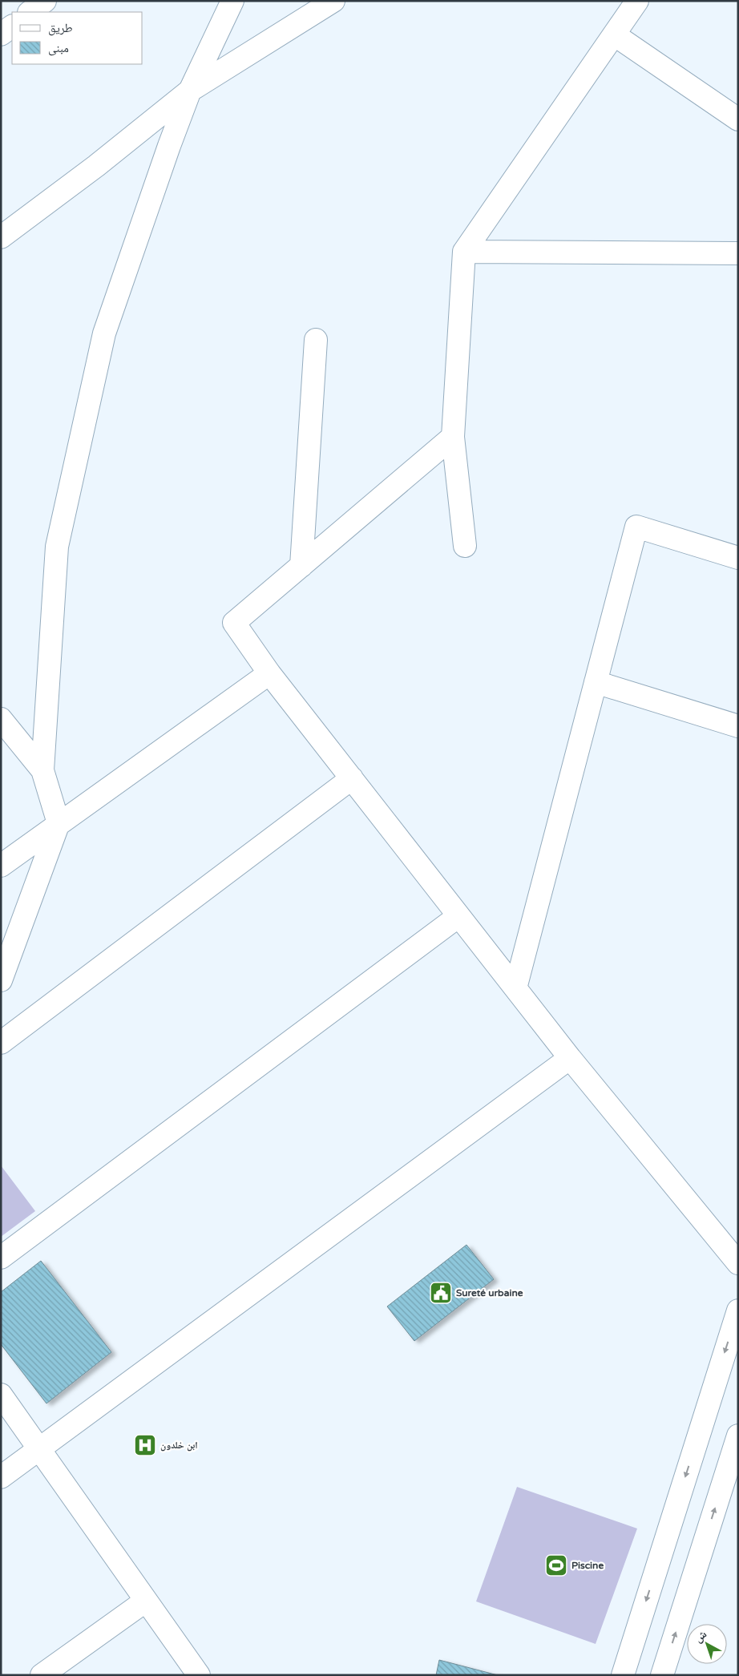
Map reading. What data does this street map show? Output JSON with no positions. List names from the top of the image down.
{
  "places": {
    "public building": ["Sureté urbaine"],
    "hospital": ["ابن خلدون"],
    "sports": ["Piscine"]
  },
  "legend": ["طريق", "مبنى"],
  "north": "top left"
}
